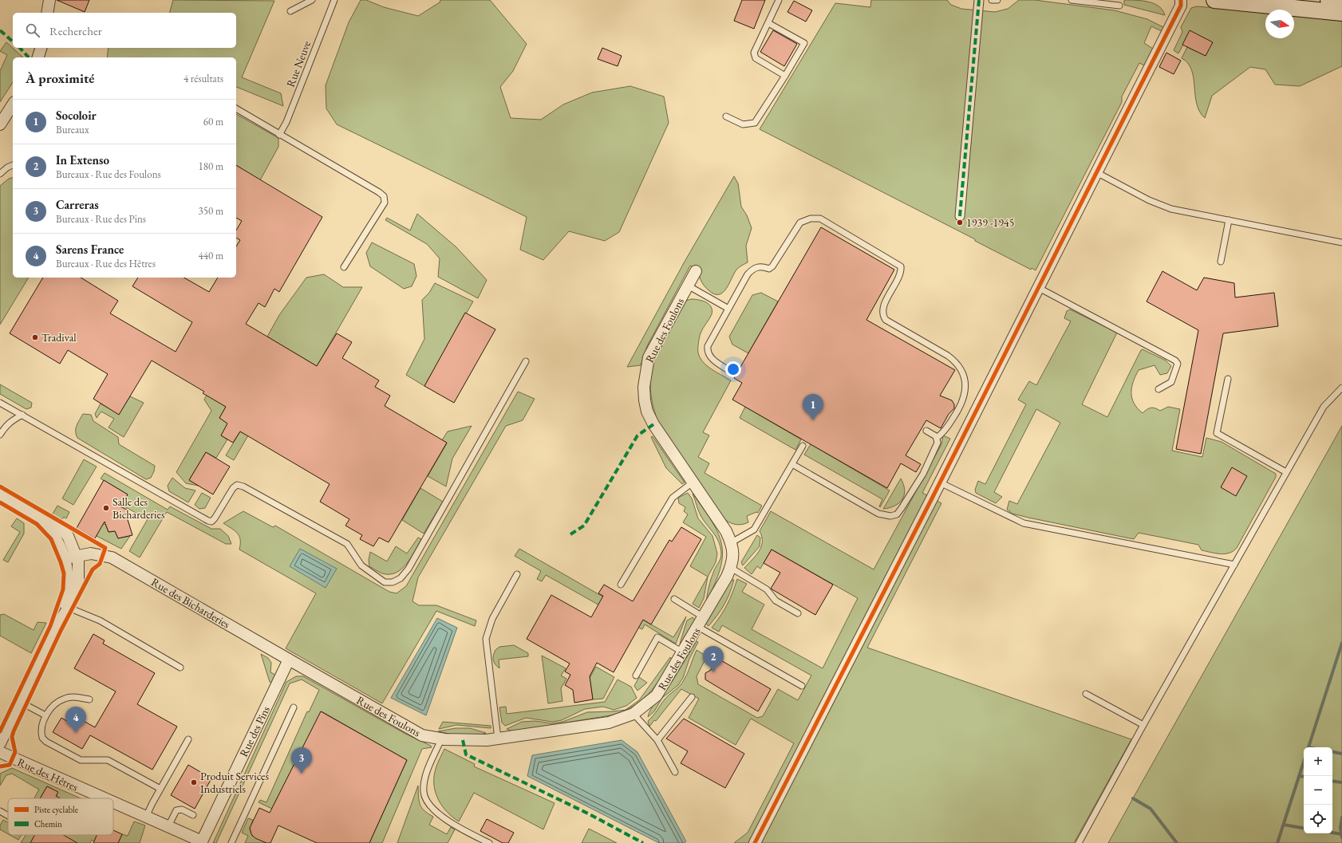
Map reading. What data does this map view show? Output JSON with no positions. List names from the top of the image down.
{
  "streets": {
    "street": [
      "Rue des Foulons",
      "Rue des Bicharderies",
      "Rue des Pins",
      "Rue des Hêtres"
    ],
    "lane": ["Rue Neuve"]
  },
  "crossings": [
    ["Rue des Foulons", "Rue des Bicharderies"],
    ["Rue des Foulons", "Rue des Pins"],
    ["Rue des Bicharderies", "Rue des Pins"],
    ["Rue des Pins", "Rue des Hêtres"]
  ],
  "places": [
    "1939 -1945",
    "Tradival",
    "Salle des Bicharderies",
    "Produit Services Industriels"
  ],
  "legend": ["Piste cyclable", "Chemin"],
  "north": "right",
  "page": {
    "search": "Rechercher",
    "heading": ["À proximité", "4 résultats"],
    "list": [
      {
        "mark": "1",
        "name": "Socoloir",
        "note": "Bureaux",
        "value": "60 m"
      },
      {
        "mark": "2",
        "name": "In Extenso",
        "note": "Bureaux · Rue des Foulons",
        "value": "180 m"
      },
      {
        "mark": "3",
        "name": "Carreras",
        "note": "Bureaux · Rue des Pins",
        "value": "350 m"
      },
      {
        "mark": "4",
        "name": "Sarens France",
        "note": "Bureaux · Rue des Hêtres",
        "value": "440 m"
      }
    ],
    "pins": [
      "1",
      "2",
      "4",
      "3"
    ],
    "map_buttons": ["+", "−"]
  }
}
